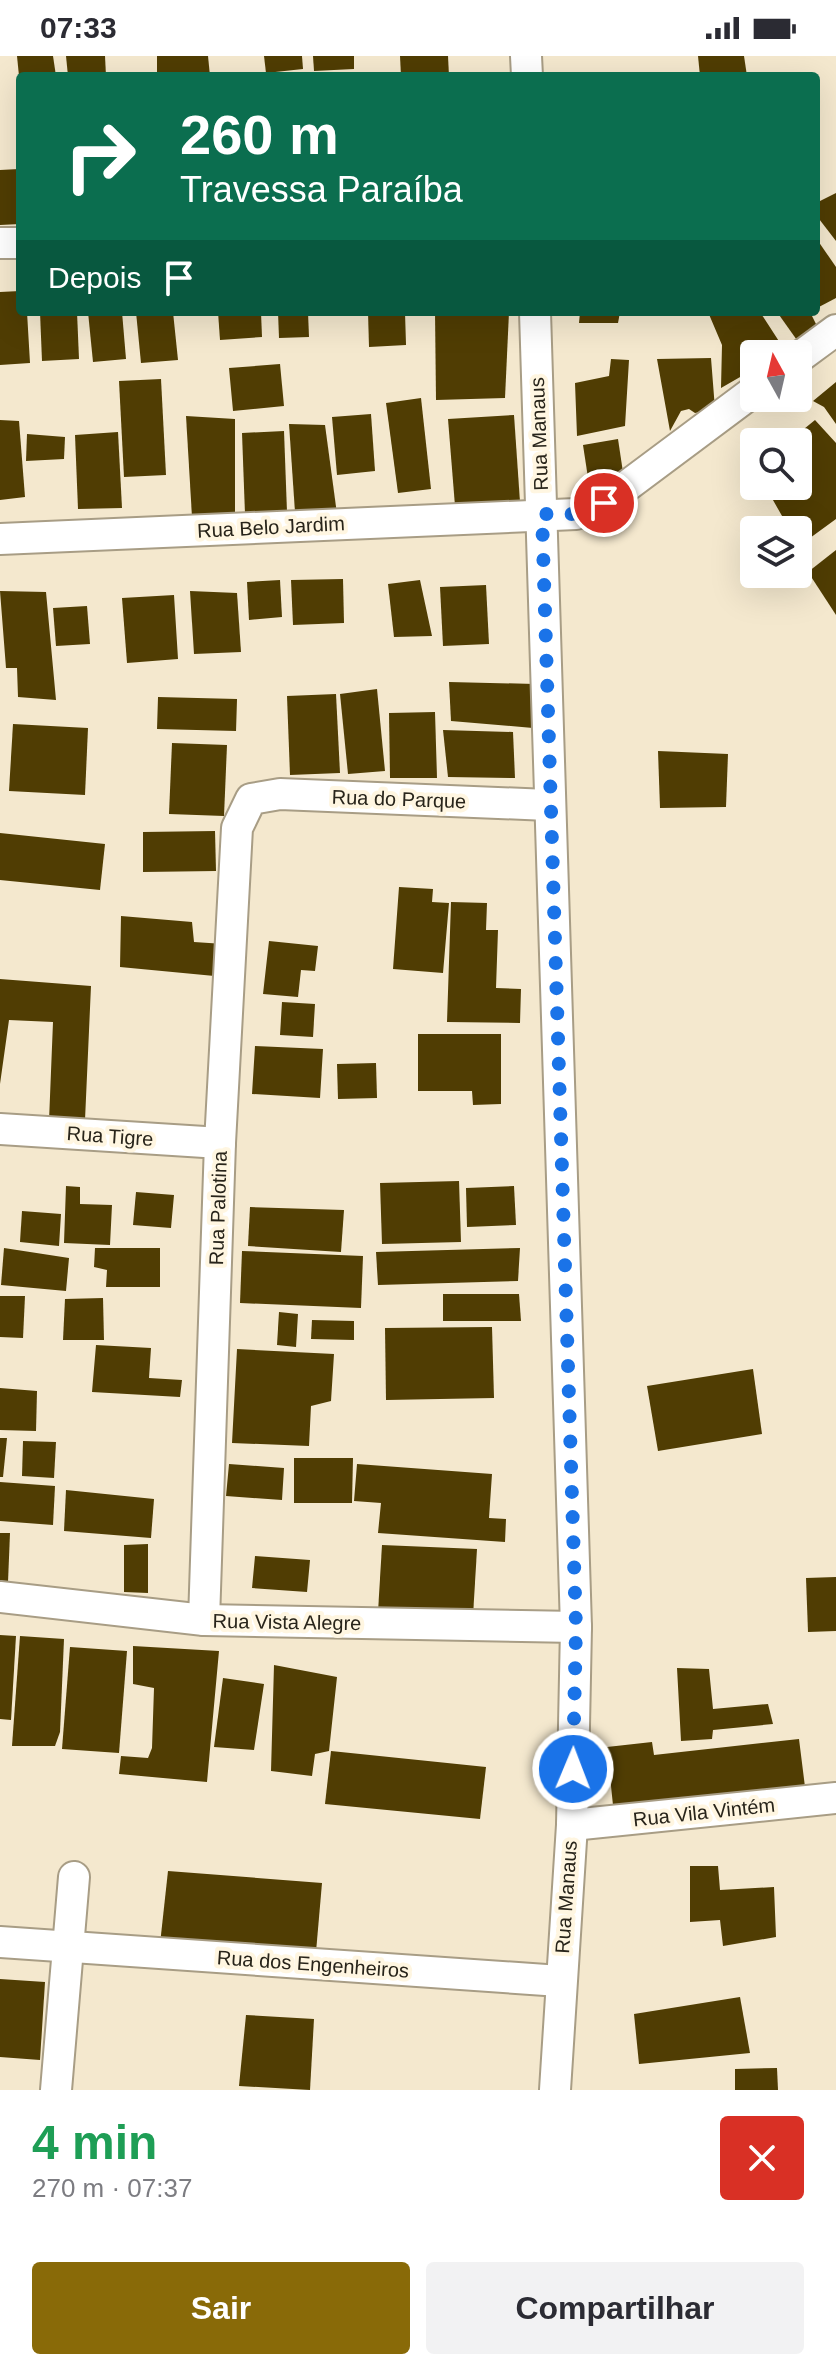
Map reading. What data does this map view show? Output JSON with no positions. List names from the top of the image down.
{
  "streets": {
    "street": [
      "Rua Manaus",
      "Rua Belo Jardim",
      "Rua do Parque",
      "Rua Tigre",
      "Rua Palotina",
      "Rua Vista Alegre",
      "Rua Vila Vintém",
      "Rua dos Engenheiros"
    ]
  },
  "crossings": [
    ["Rua Manaus", "Rua Belo Jardim"],
    ["Rua Manaus", "Rua do Parque"],
    ["Rua Manaus", "Rua Vista Alegre"],
    ["Rua Manaus", "Rua Vila Vintém"],
    ["Rua Manaus", "Rua dos Engenheiros"],
    ["Rua do Parque", "Rua Palotina"],
    ["Rua Tigre", "Rua Palotina"],
    ["Rua Palotina", "Rua Vista Alegre"]
  ],
  "north": "top",
  "page": {
    "status": "07:33",
    "turn": ["260 m", "Travessa Paraíba"],
    "then": "Depois",
    "heading": ["4 min", "270 m · 07:37"],
    "buttons": ["Sair", "Compartilhar"]
  }
}
